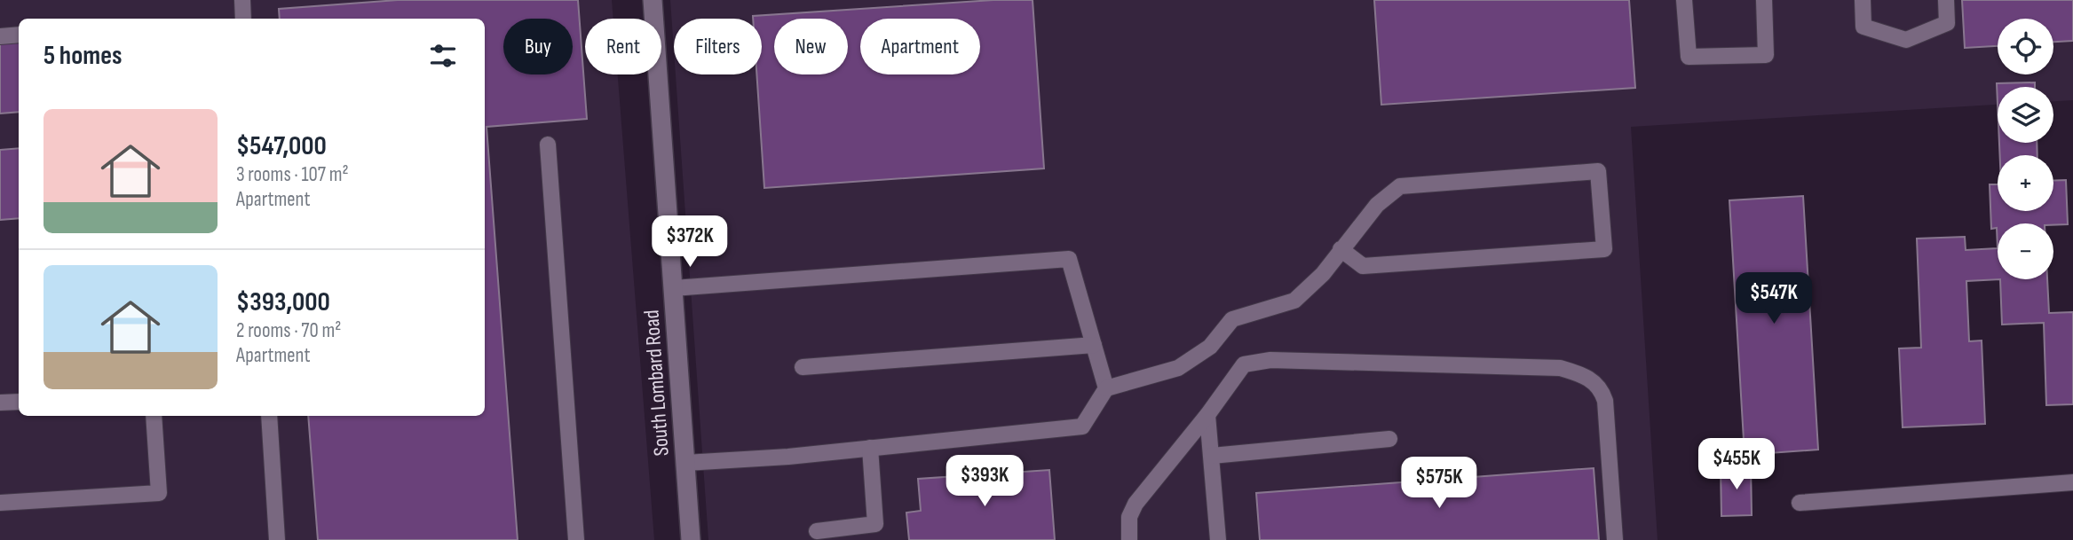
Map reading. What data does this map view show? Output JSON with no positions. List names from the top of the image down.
{
  "streets": {
    "street": ["South Lombard Road"]
  },
  "page": {
    "map_buttons": ["+", "−"],
    "chip": [
      "Buy",
      "Rent",
      "Filters",
      "New",
      "Apartment"
    ],
    "heading": "5 homes",
    "list": [
      {
        "name": "$547,000",
        "note": "3 rooms · 107 m² · Apartment"
      },
      {
        "name": "$393,000",
        "note": "2 rooms · 70 m² · Apartment"
      }
    ],
    "price": [
      "$372K",
      "$547K",
      "$455K",
      "$393K",
      "$575K"
    ]
  }
}
